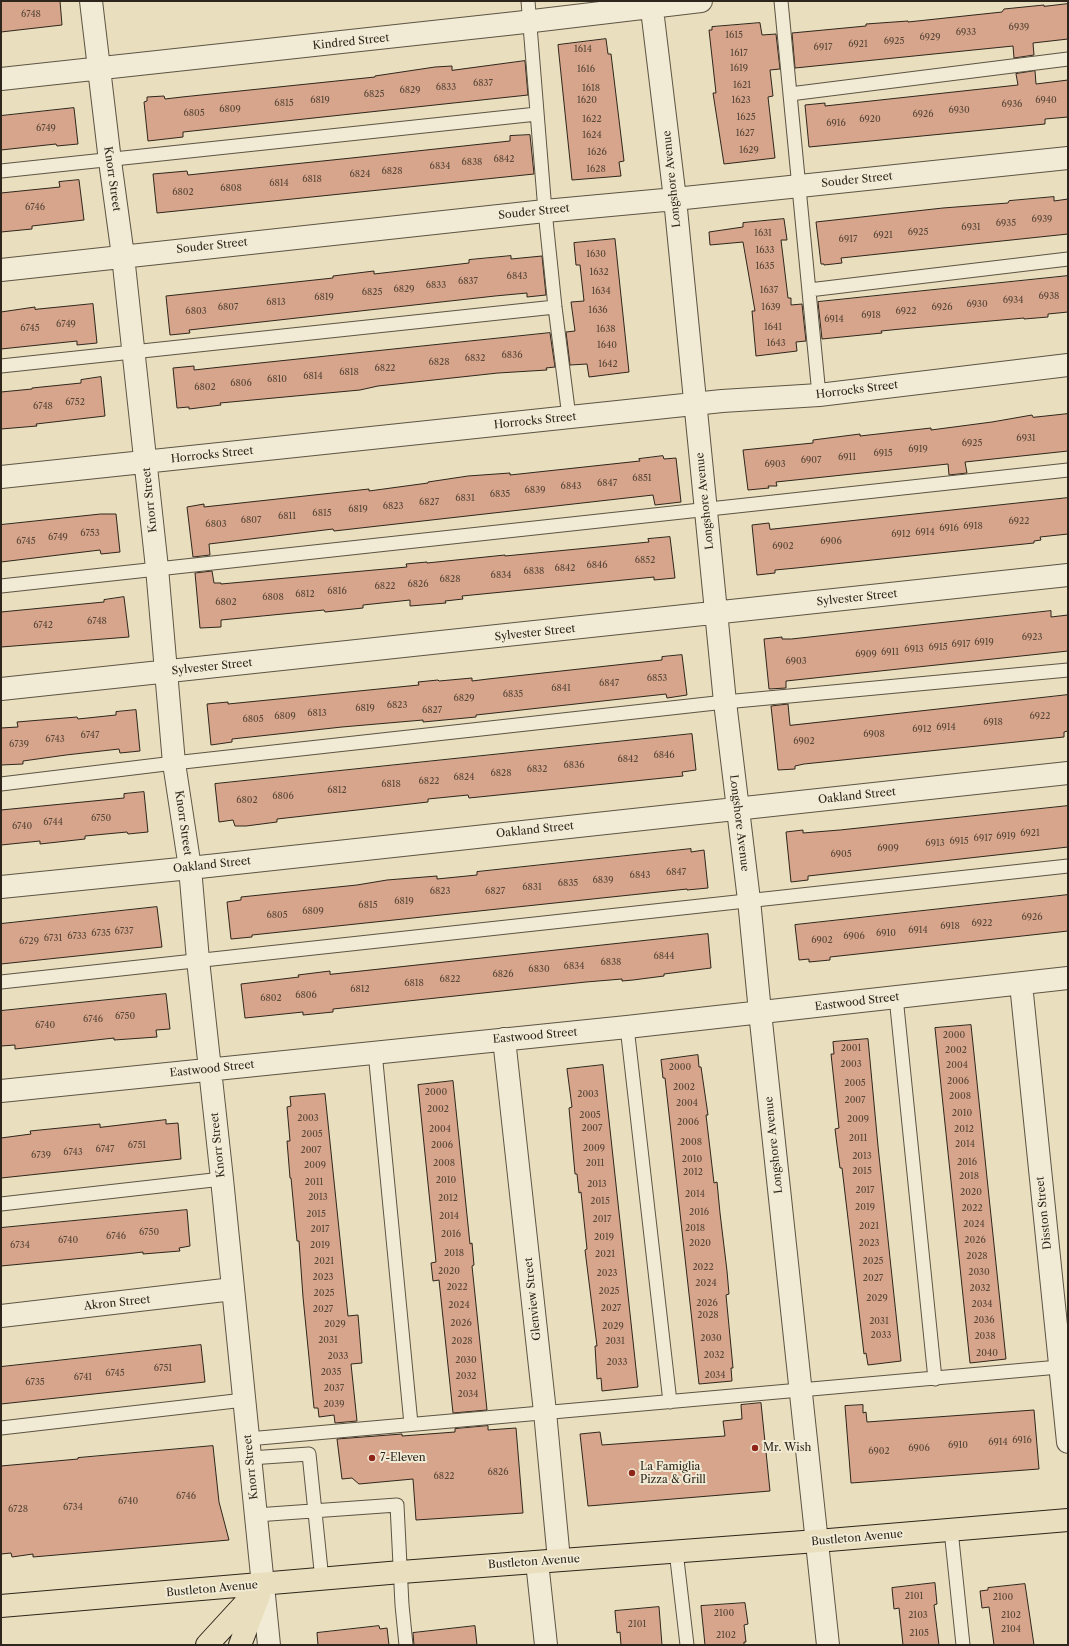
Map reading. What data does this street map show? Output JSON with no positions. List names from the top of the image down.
{
  "streets": {
    "main road": ["Bustleton Avenue"],
    "street": [
      "Kindred Street",
      "Knorr Street",
      "Longshore Avenue",
      "Souder Street",
      "Horrocks Street",
      "Sylvester Street",
      "Oakland Street",
      "Eastwood Street",
      "Disston Street",
      "Glenview Street",
      "Akron Street"
    ]
  },
  "crossings": [
    ["Kindred Street", "Knorr Street"],
    ["Kindred Street", "Longshore Avenue"],
    ["Knorr Street", "Souder Street"],
    ["Knorr Street", "Horrocks Street"],
    ["Knorr Street", "Sylvester Street"],
    ["Knorr Street", "Oakland Street"],
    ["Knorr Street", "Eastwood Street"],
    ["Knorr Street", "Akron Street"],
    ["Knorr Street", "Bustleton Avenue"],
    ["Longshore Avenue", "Souder Street"],
    ["Longshore Avenue", "Horrocks Street"],
    ["Longshore Avenue", "Sylvester Street"],
    ["Longshore Avenue", "Oakland Street"],
    ["Longshore Avenue", "Eastwood Street"],
    ["Longshore Avenue", "Bustleton Avenue"],
    ["Eastwood Street", "Disston Street"],
    ["Eastwood Street", "Glenview Street"],
    ["Glenview Street", "Bustleton Avenue"]
  ],
  "places": ["Mr. Wish", "7-Eleven", "La Famiglia Pizza & Grill"],
  "house_numbers": [
    "6748",
    "6939",
    "6933",
    "1615",
    "6929",
    "6925",
    "6921",
    "6917",
    "1614",
    "1617",
    "1619",
    "1616",
    "6837",
    "1621",
    "6833",
    "1618",
    "6829",
    "6825",
    "6819",
    "1620",
    "1623",
    "6940",
    "6815",
    "6936",
    "6809",
    "6930",
    "6805",
    "6926",
    "1625",
    "1622",
    "6920",
    "6916",
    "6749",
    "1627",
    "1624",
    "1629",
    "1626",
    "6842",
    "6838",
    "6834",
    "1628",
    "6828",
    "6824",
    "6818",
    "6814",
    "6808",
    "6802",
    "6746",
    "6939",
    "6935",
    "6931",
    "6925",
    "1631",
    "6921",
    "6917",
    "1633",
    "1630",
    "1635",
    "1632",
    "6843",
    "6837",
    "6833",
    "6829",
    "1637",
    "1634",
    "6825",
    "6938",
    "6819",
    "6934",
    "6813",
    "6930",
    "6807",
    "1639",
    "6926",
    "1636",
    "6803",
    "6922",
    "6918",
    "6914",
    "6749",
    "1641",
    "6745",
    "1638",
    "1643",
    "1640",
    "6836",
    "6832",
    "6828",
    "1642",
    "6822",
    "6818",
    "6814",
    "6810",
    "6806",
    "6802",
    "6752",
    "6748",
    "6931",
    "6925",
    "6919",
    "6915",
    "6911",
    "6907",
    "6903",
    "6851",
    "6847",
    "6843",
    "6839",
    "6835",
    "6831",
    "6827",
    "6823",
    "6819",
    "6815",
    "6811",
    "6807",
    "6922",
    "6803",
    "6918",
    "6916",
    "6914",
    "6753",
    "6912",
    "6749",
    "6745",
    "6906",
    "6902",
    "6852",
    "6846",
    "6842",
    "6838",
    "6834",
    "6828",
    "6826",
    "6822",
    "6816",
    "6812",
    "6808",
    "6802",
    "6748",
    "6742",
    "6923",
    "6919",
    "6917",
    "6915",
    "6913",
    "6911",
    "6909",
    "6903",
    "6853",
    "6847",
    "6841",
    "6835",
    "6829",
    "6823",
    "6819",
    "6827",
    "6813",
    "6809",
    "6922",
    "6805",
    "6918",
    "6914",
    "6912",
    "6908",
    "6747",
    "6743",
    "6902",
    "6739",
    "6846",
    "6842",
    "6836",
    "6832",
    "6828",
    "6824",
    "6822",
    "6818",
    "6812",
    "6806",
    "6802",
    "6750",
    "6744",
    "6740",
    "6921",
    "6919",
    "6917",
    "6915",
    "6913",
    "6909",
    "6905",
    "6847",
    "6843",
    "6839",
    "6835",
    "6831",
    "6823",
    "6827",
    "6819",
    "6815",
    "6809",
    "6805",
    "6926",
    "6922",
    "6918",
    "6914",
    "6737",
    "6735",
    "6910",
    "6733",
    "6906",
    "6731",
    "6902",
    "6729",
    "6844",
    "6838",
    "6834",
    "6830",
    "6826",
    "6822",
    "6818",
    "6812",
    "6806",
    "6802",
    "6750",
    "6746",
    "6740",
    "2000",
    "2001",
    "2002",
    "2003",
    "2004",
    "2000",
    "2006",
    "2005",
    "2002",
    "2000",
    "2003",
    "2008",
    "2007",
    "2004",
    "2002",
    "2010",
    "2005",
    "2003",
    "2009",
    "2006",
    "2007",
    "2004",
    "2012",
    "2005",
    "2011",
    "2008",
    "2014",
    "6751",
    "2006",
    "2009",
    "6747",
    "2007",
    "6743",
    "6739",
    "2013",
    "2010",
    "2016",
    "2008",
    "2011",
    "2009",
    "2015",
    "2012",
    "2018",
    "2010",
    "2011",
    "2013",
    "2017",
    "2020",
    "2014",
    "2013",
    "2012",
    "2015",
    "2019",
    "2022",
    "2016",
    "2015",
    "2014",
    "2017",
    "2024",
    "2021",
    "2018",
    "2017",
    "6750",
    "2016",
    "6746",
    "2019",
    "6740",
    "2026",
    "2020",
    "2023",
    "6734",
    "2019",
    "2018",
    "2021",
    "2028",
    "2021",
    "2025",
    "2022",
    "2020",
    "2030",
    "2023",
    "2023",
    "2027",
    "2024",
    "2022",
    "2032",
    "2025",
    "2025",
    "2029",
    "2026",
    "2034",
    "2024",
    "2027",
    "2027",
    "2028",
    "2036",
    "2031",
    "2026",
    "2029",
    "2029",
    "2033",
    "2038",
    "2030",
    "2031",
    "2028",
    "2031",
    "2040",
    "2032",
    "2033",
    "2030",
    "2033",
    "6751",
    "2035",
    "6745",
    "2034",
    "2032",
    "6741",
    "6735",
    "2037",
    "2034",
    "2039",
    "6916",
    "6914",
    "6910",
    "6906",
    "6902",
    "6826",
    "6822",
    "6746",
    "6740",
    "6734",
    "6728",
    "2101",
    "2100",
    "2100",
    "2103",
    "2102",
    "2101",
    "2104",
    "2105",
    "2102"
  ]
}
